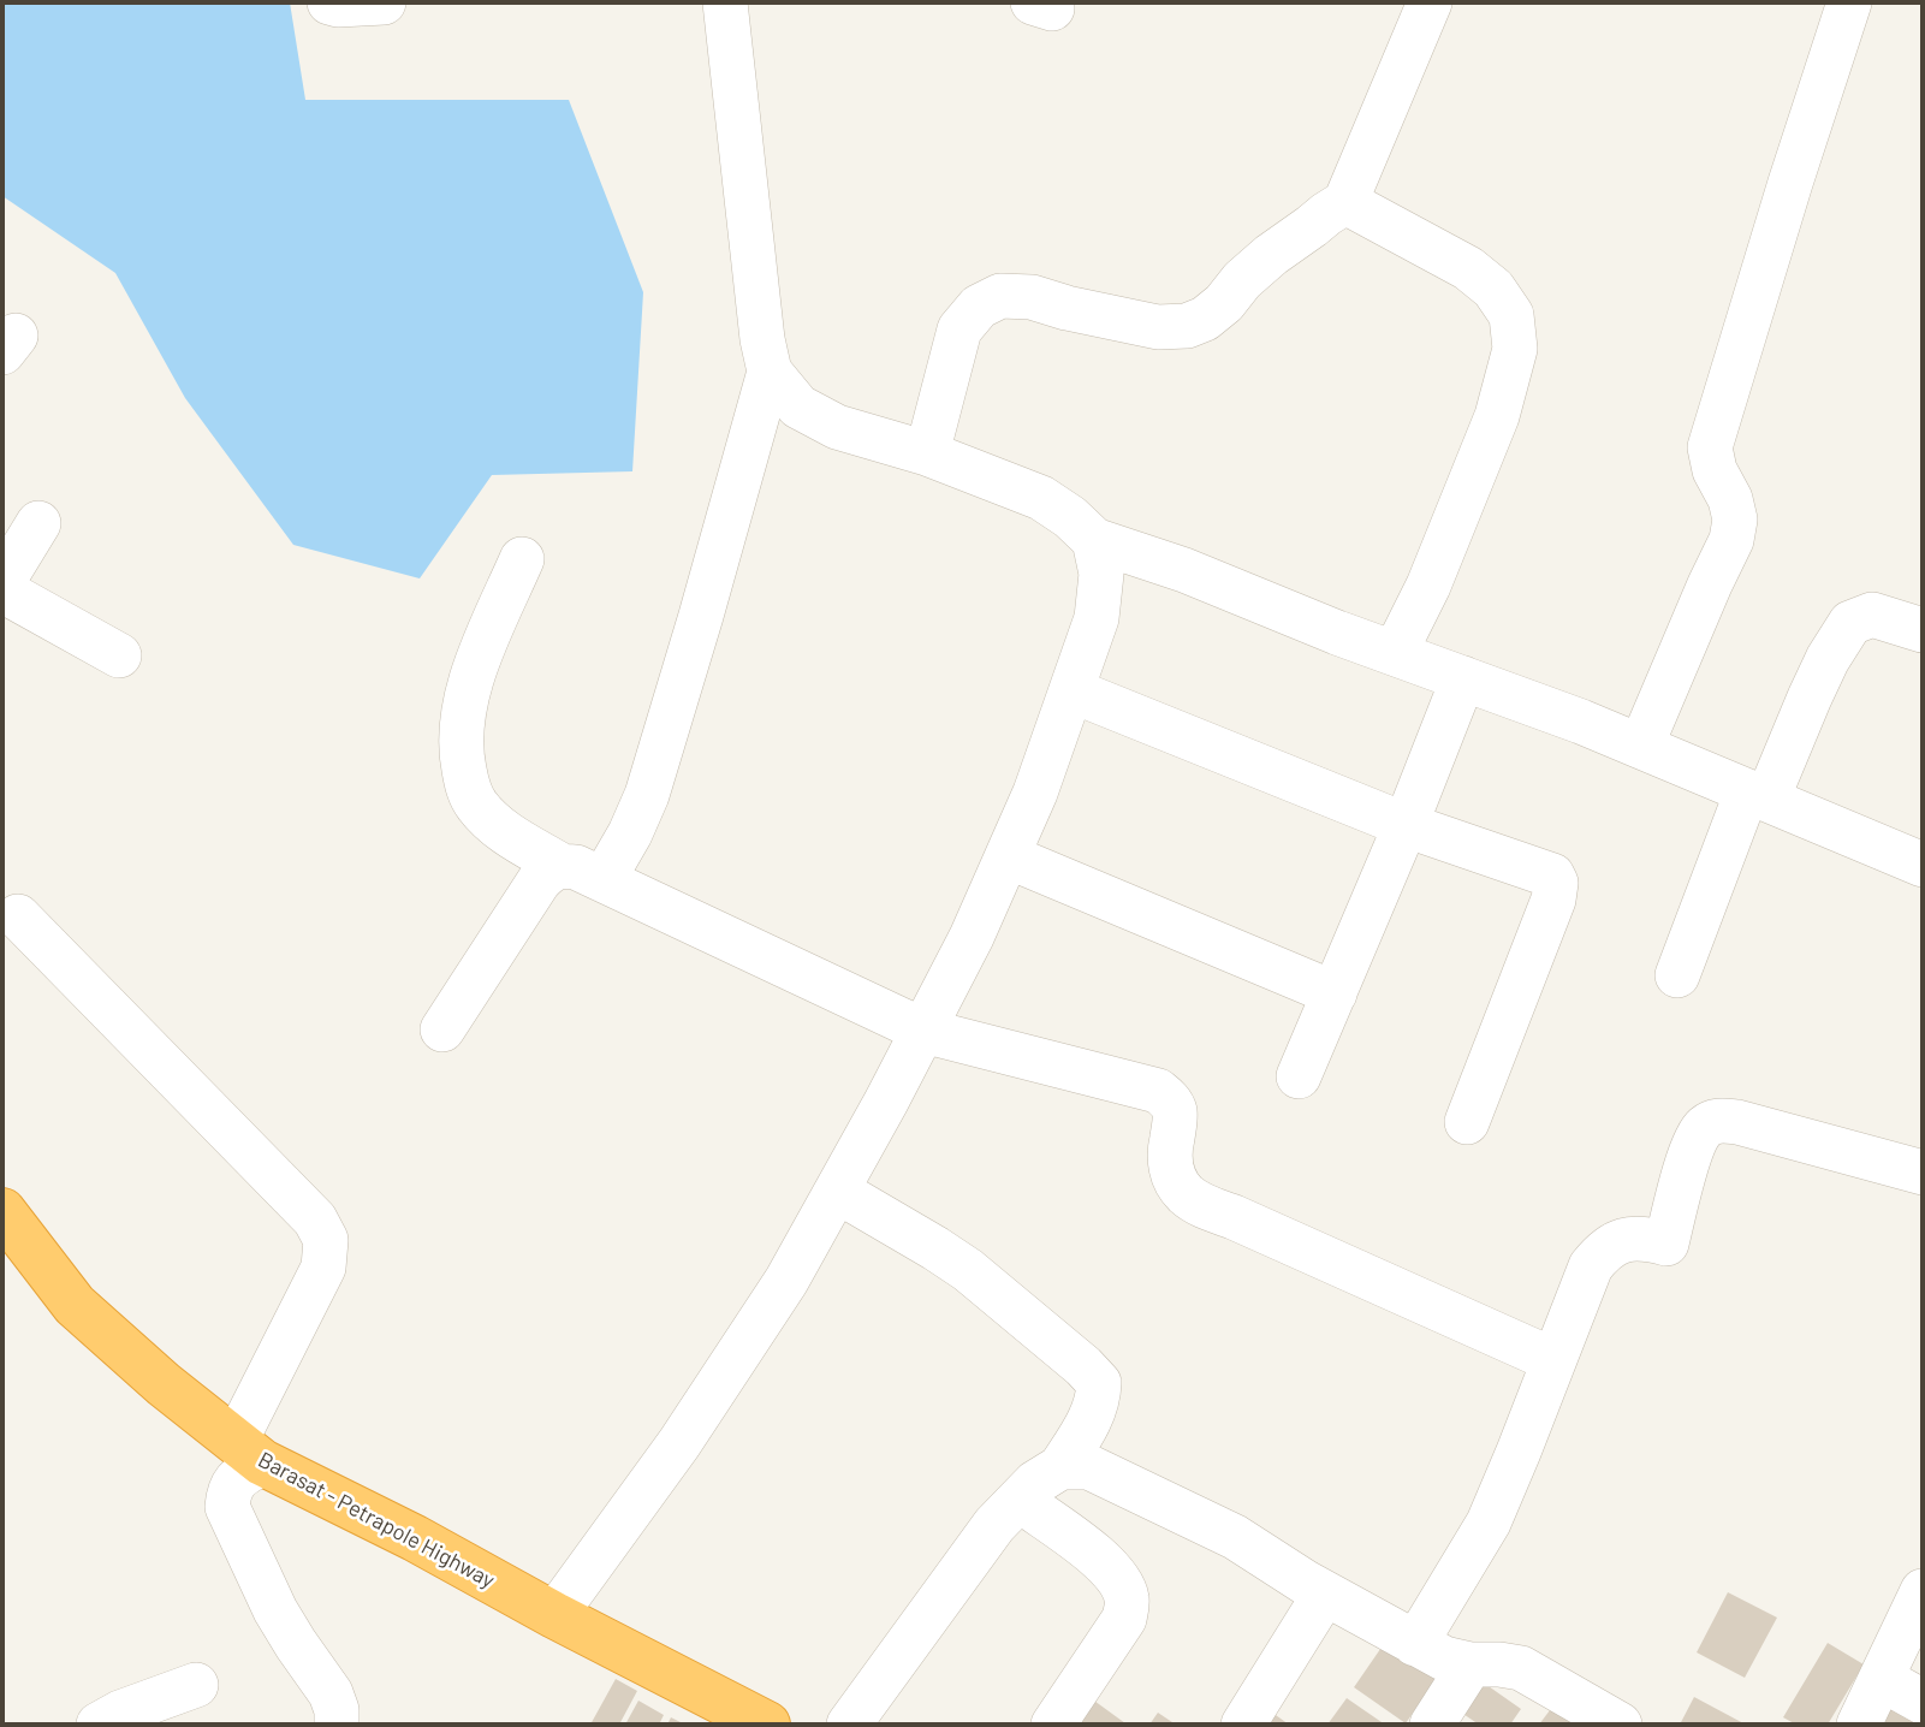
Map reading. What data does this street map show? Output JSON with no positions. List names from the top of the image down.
{
  "streets": {
    "highway": ["Barasat - Petrapole Highway"]
  }
}
